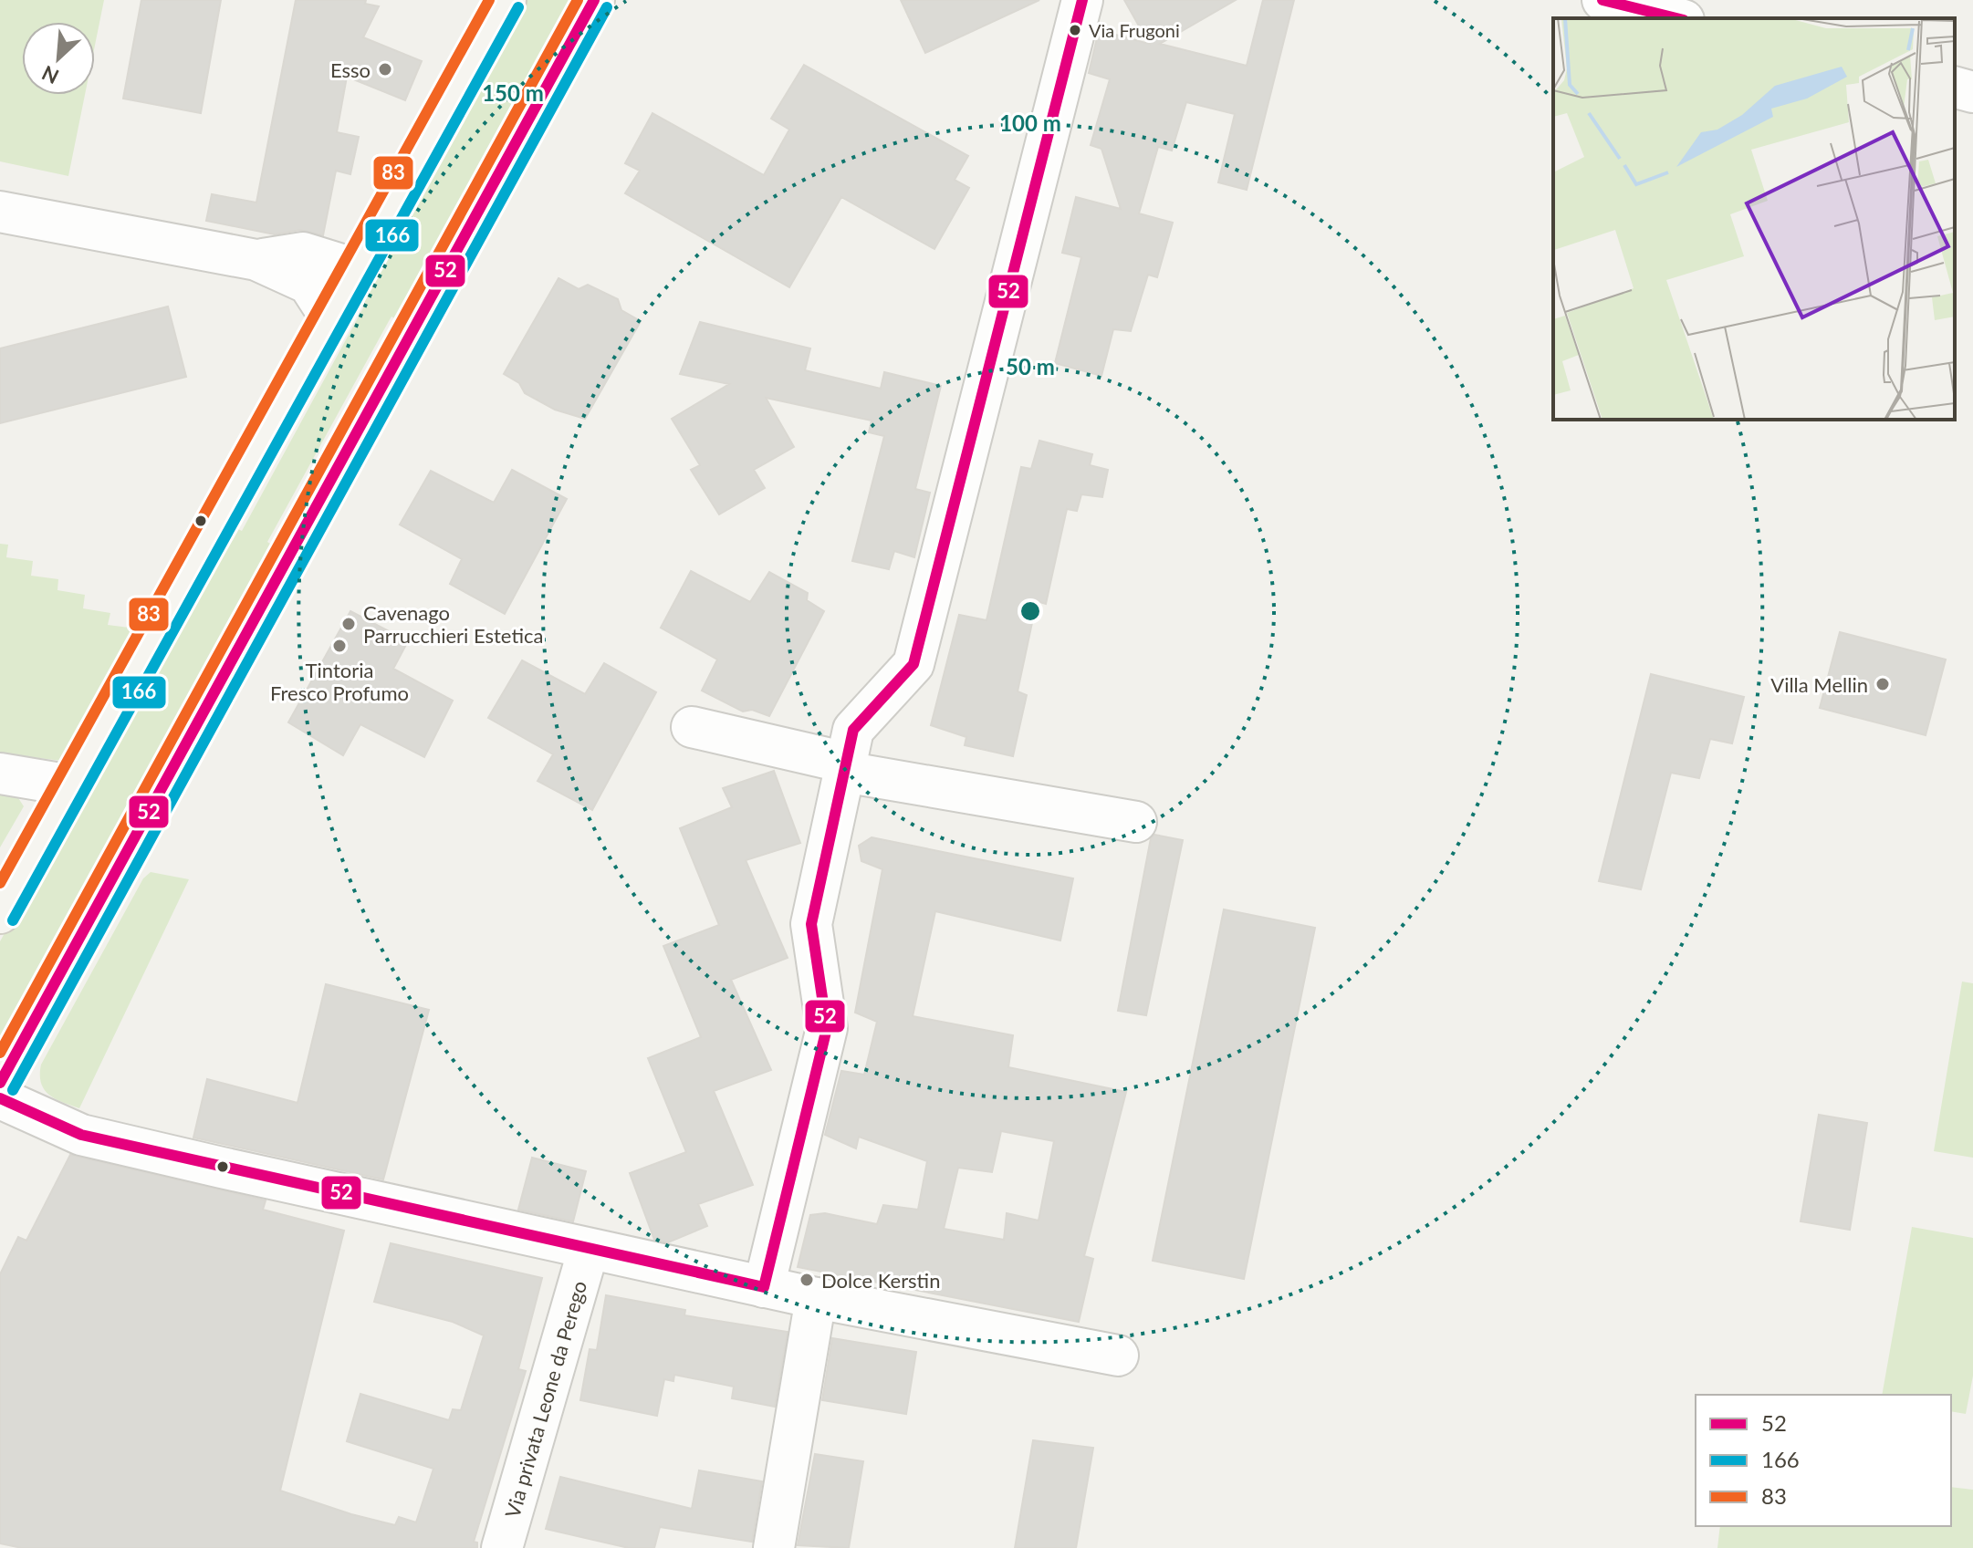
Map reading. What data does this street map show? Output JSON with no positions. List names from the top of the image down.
{
  "streets": {
    "street": ["Via privata Leone da Perego"]
  },
  "places": [
    "Via Frugoni",
    "Esso",
    "Cavenago Parrucchieri Estetica",
    "Tintoria Fresco Profumo",
    "Villa Mellin",
    "Dolce Kerstin"
  ],
  "lines": ["transit line 52", "transit line 83", "transit line 166"],
  "legend": ["52", "166", "83"],
  "north": "bottom left",
  "rings": ["150 m", "100 m", "50 m"]
}
